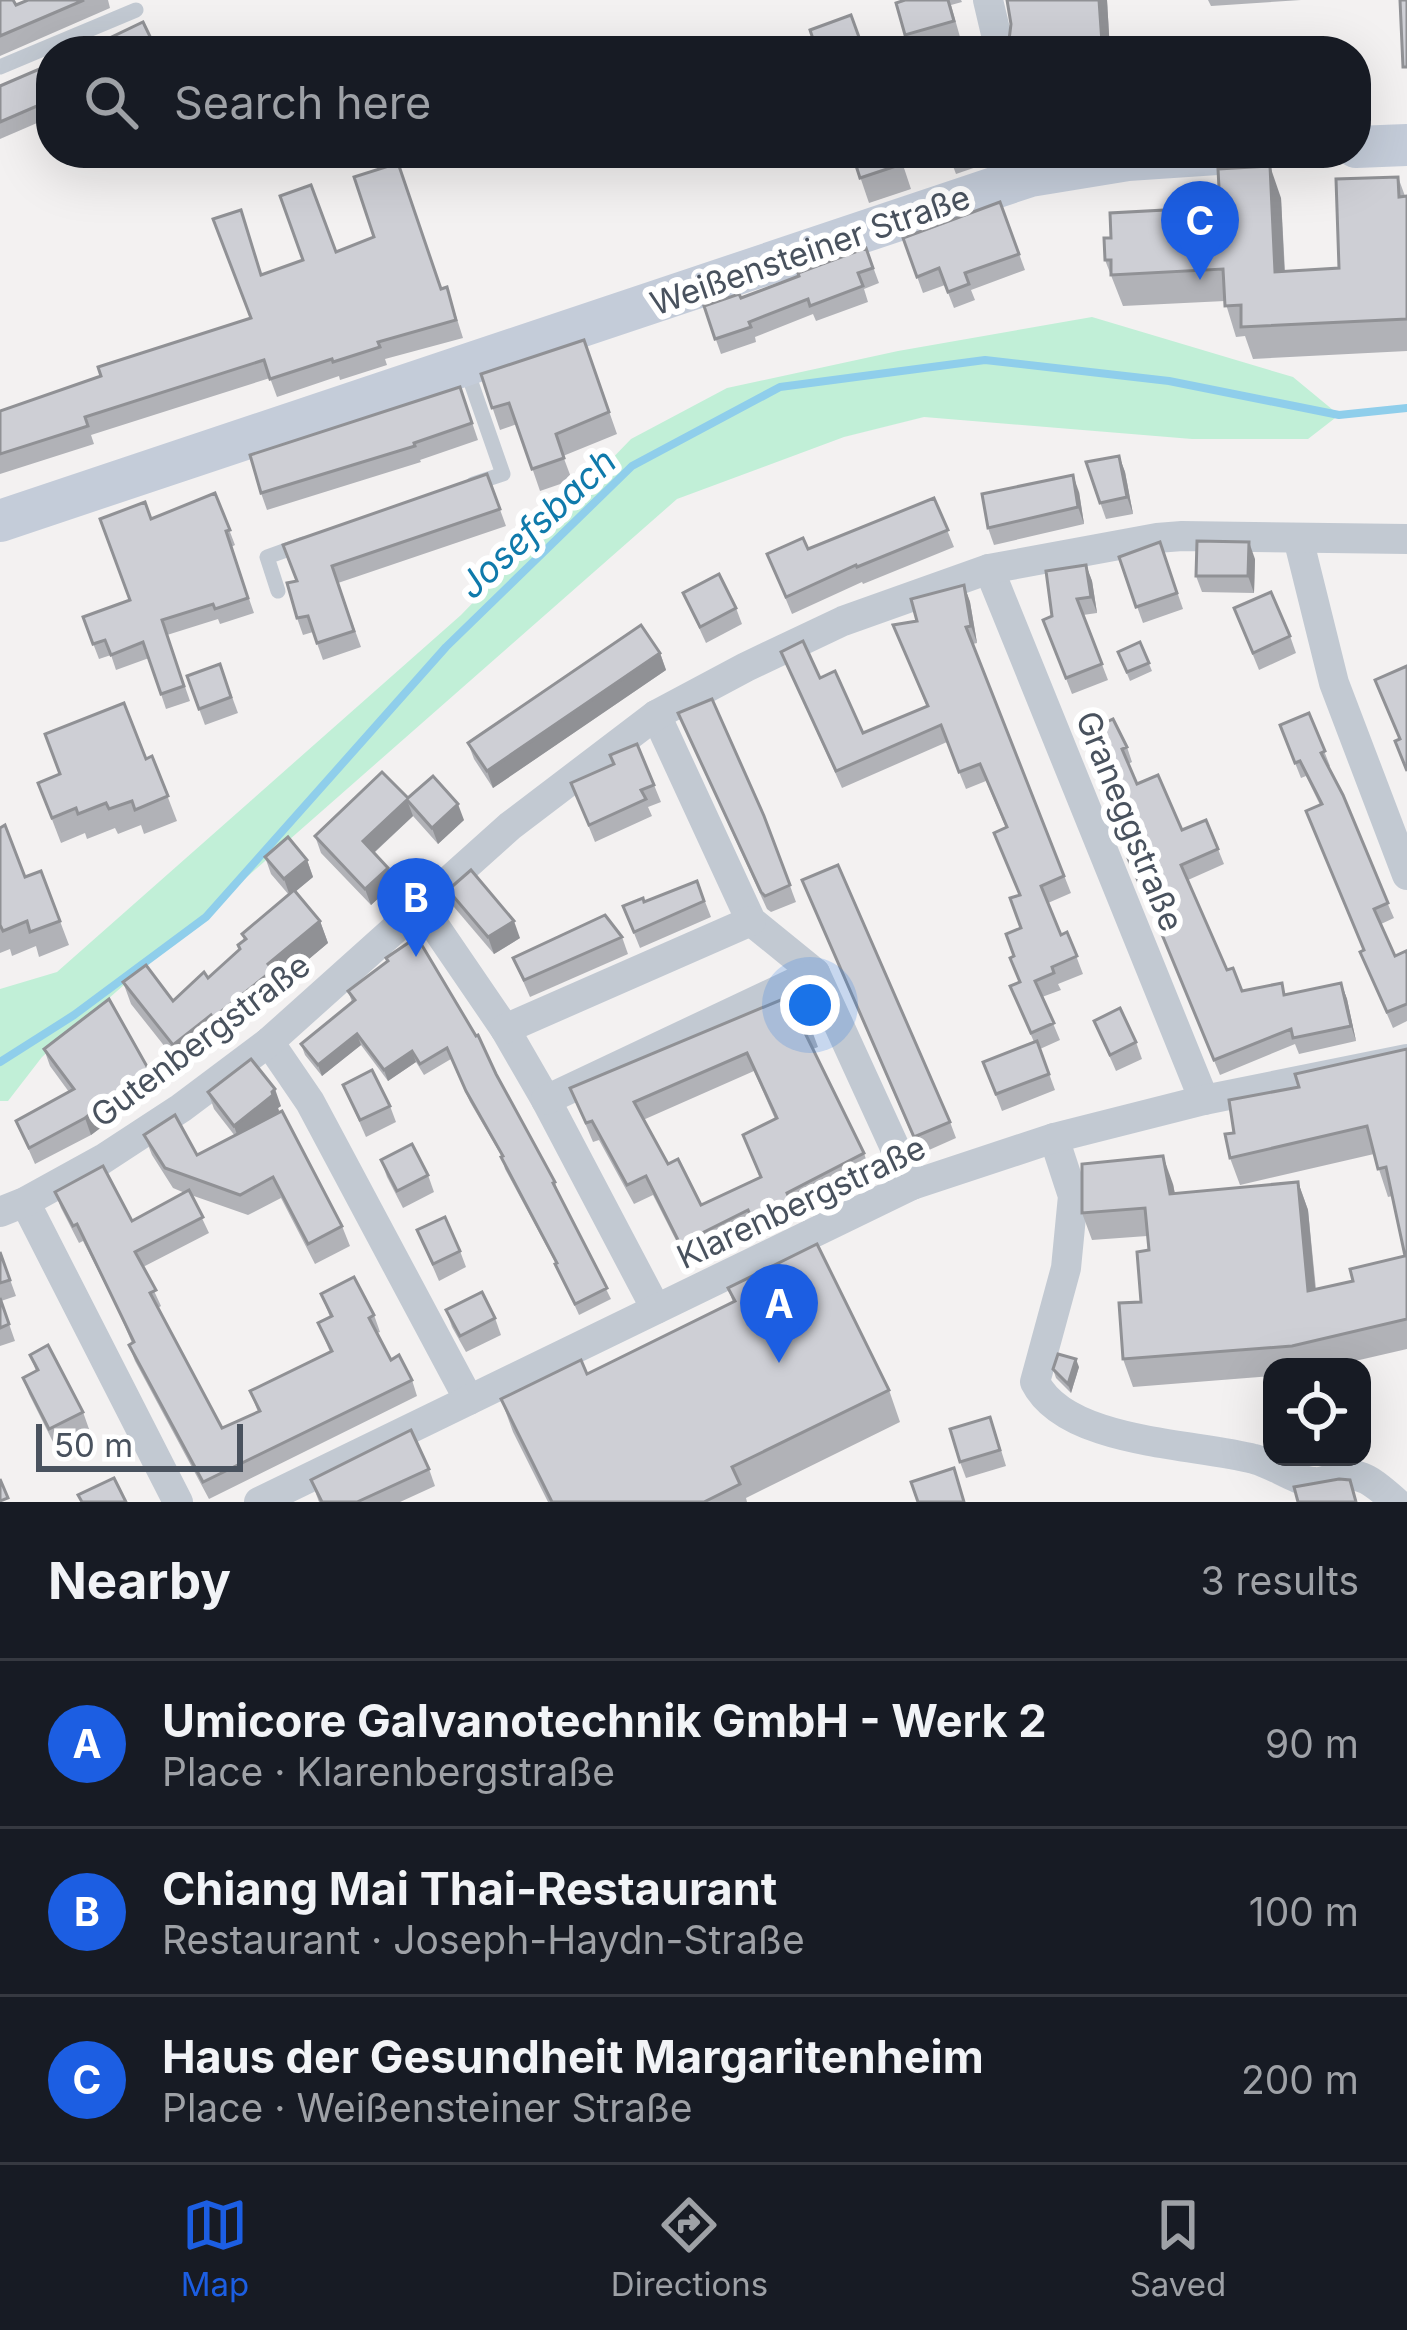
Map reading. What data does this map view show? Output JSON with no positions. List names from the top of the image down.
{
  "streets": {
    "main road": ["Weißensteiner Straße"],
    "street": ["Graneggstraße", "Gutenbergstraße", "Klarenbergstraße"]
  },
  "crossings": [
    ["Graneggstraße", "Gutenbergstraße"],
    ["Graneggstraße", "Klarenbergstraße"]
  ],
  "water": ["Josefsbach"],
  "scale_bar": "50 m",
  "page": {
    "search": "Search here",
    "pins": ["C", "B", "A"],
    "scale": "50 m",
    "heading": ["Nearby", "3 results"],
    "list": [
      {
        "mark": "A",
        "name": "Umicore Galvanotechnik GmbH - Werk 2",
        "note": "Place · Klarenbergstraße",
        "value": "90 m"
      },
      {
        "mark": "B",
        "name": "Chiang Mai Thai-Restaurant",
        "note": "Restaurant · Joseph-Haydn-Straße",
        "value": "100 m"
      },
      {
        "mark": "C",
        "name": "Haus der Gesundheit Margaritenheim",
        "note": "Place · Weißensteiner Straße",
        "value": "200 m"
      }
    ],
    "nav": ["Map", "Directions", "Saved"]
  }
}
